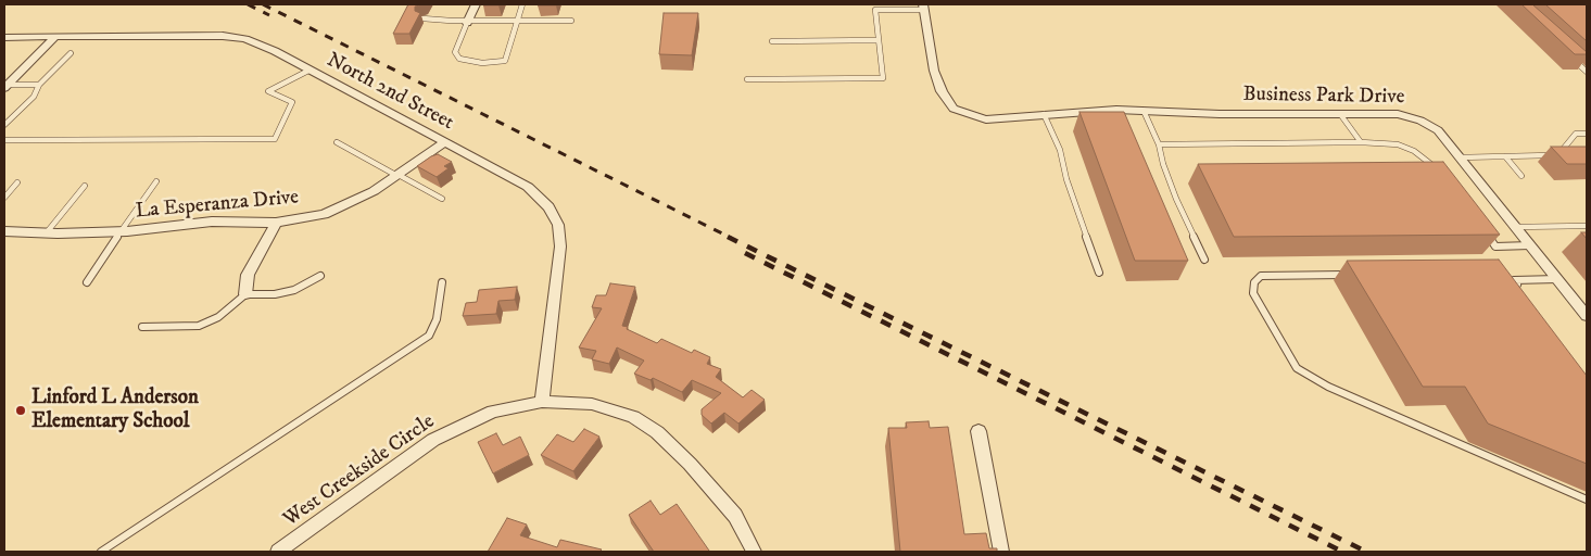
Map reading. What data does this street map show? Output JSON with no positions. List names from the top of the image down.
{
  "streets": {
    "street": [
      "North 2nd Street",
      "Business Park Drive",
      "La Esperanza Drive",
      "West Creekside Circle"
    ]
  },
  "crossings": [
    ["North 2nd Street", "La Esperanza Drive"],
    ["North 2nd Street", "West Creekside Circle"]
  ],
  "places": ["Linford L Anderson Elementary School"]
}
